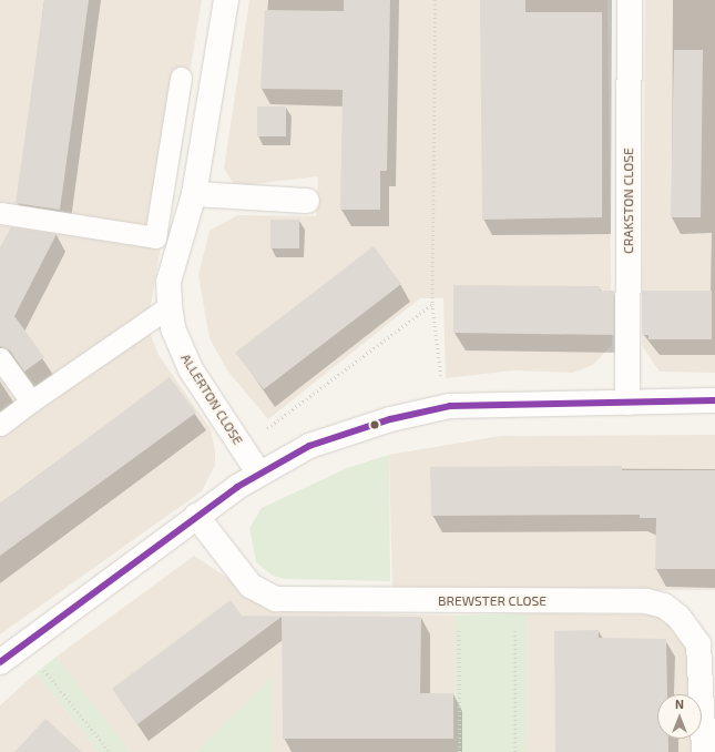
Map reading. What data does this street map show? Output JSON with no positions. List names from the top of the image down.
{
  "streets": {
    "street": ["CRAKSTON CLOSE", "ALLERTON CLOSE", "BREWSTER CLOSE"]
  },
  "north": "top"
}
